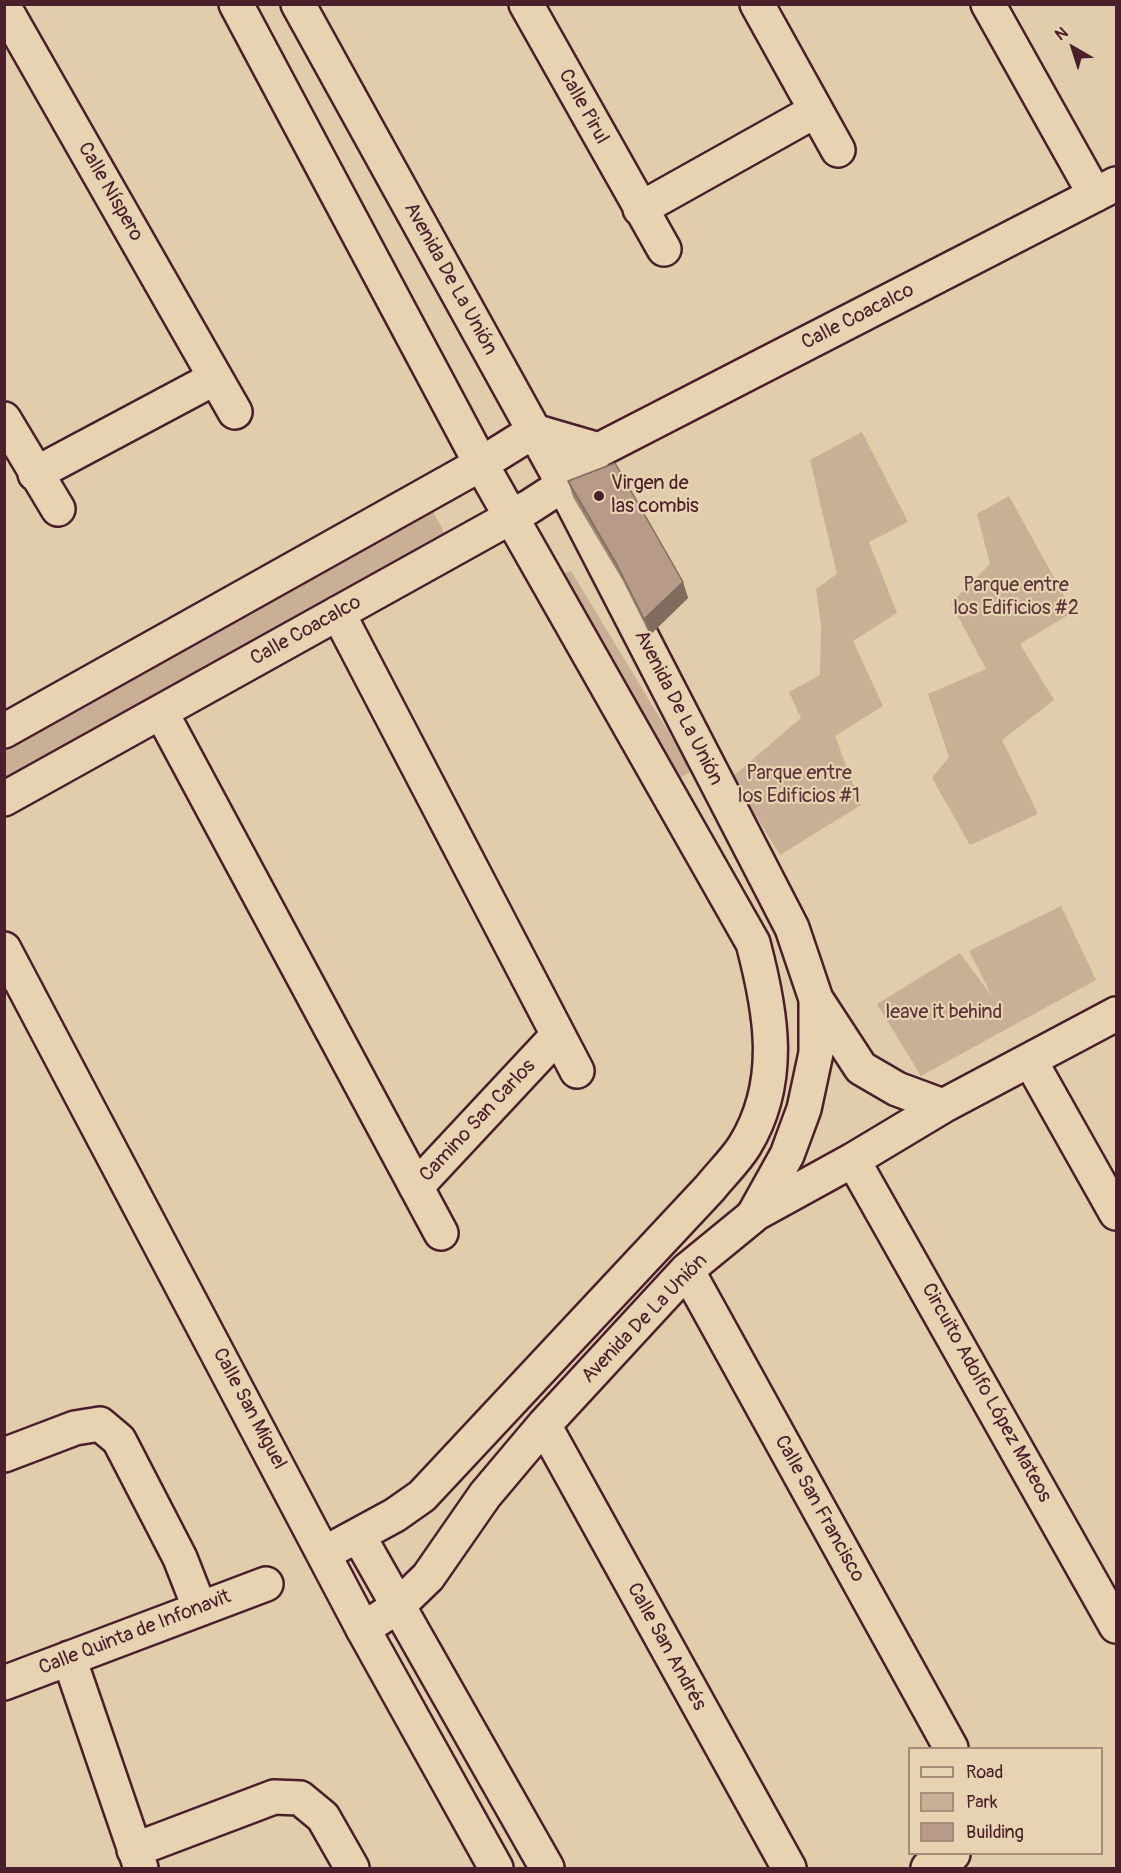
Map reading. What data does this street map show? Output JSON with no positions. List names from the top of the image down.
{
  "streets": {
    "street": [
      "Calle Pirul",
      "Calle Níspero",
      "Avenida De La Unión",
      "Calle Coacalco",
      "Camino San Carlos",
      "Circuito Adolfo López Mateos",
      "Calle San Miguel",
      "Calle San Francisco",
      "Calle Quinta de Infonavit",
      "Calle San Andrés"
    ]
  },
  "crossings": [
    ["Avenida De La Unión", "Calle Coacalco"],
    ["Avenida De La Unión", "Calle San Miguel"],
    ["Avenida De La Unión", "Calle San Francisco"],
    ["Avenida De La Unión", "Calle San Andrés"],
    ["Calle Coacalco", "Camino San Carlos"]
  ],
  "parks": ["Parque entre los Edificios #2", "Parque entre los Edificios #1", "leave it behind"],
  "places": ["Virgen de las combis"],
  "legend": ["Road", "Park", "Building"],
  "north": "top left"
}
